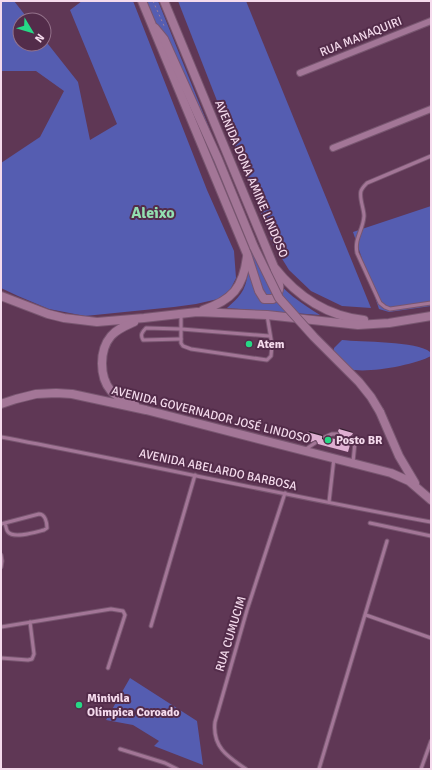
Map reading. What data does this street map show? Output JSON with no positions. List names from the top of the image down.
{
  "streets": {
    "main road": ["AVENIDA DONA AMINE LINDOSO", "AVENIDA GOVERNADOR JOSÉ LINDOSO"],
    "street": ["RUA MANAQUIRI"],
    "lane": ["AVENIDA ABELARDO BARBOSA", "RUA CUMUCIM"]
  },
  "crossings": [
    ["AVENIDA ABELARDO BARBOSA", "RUA CUMUCIM"]
  ],
  "districts": ["Aleixo"],
  "places": ["Atem", "Posto BR", "Minivila Olímpica Coroado"],
  "north": "bottom right"
}
